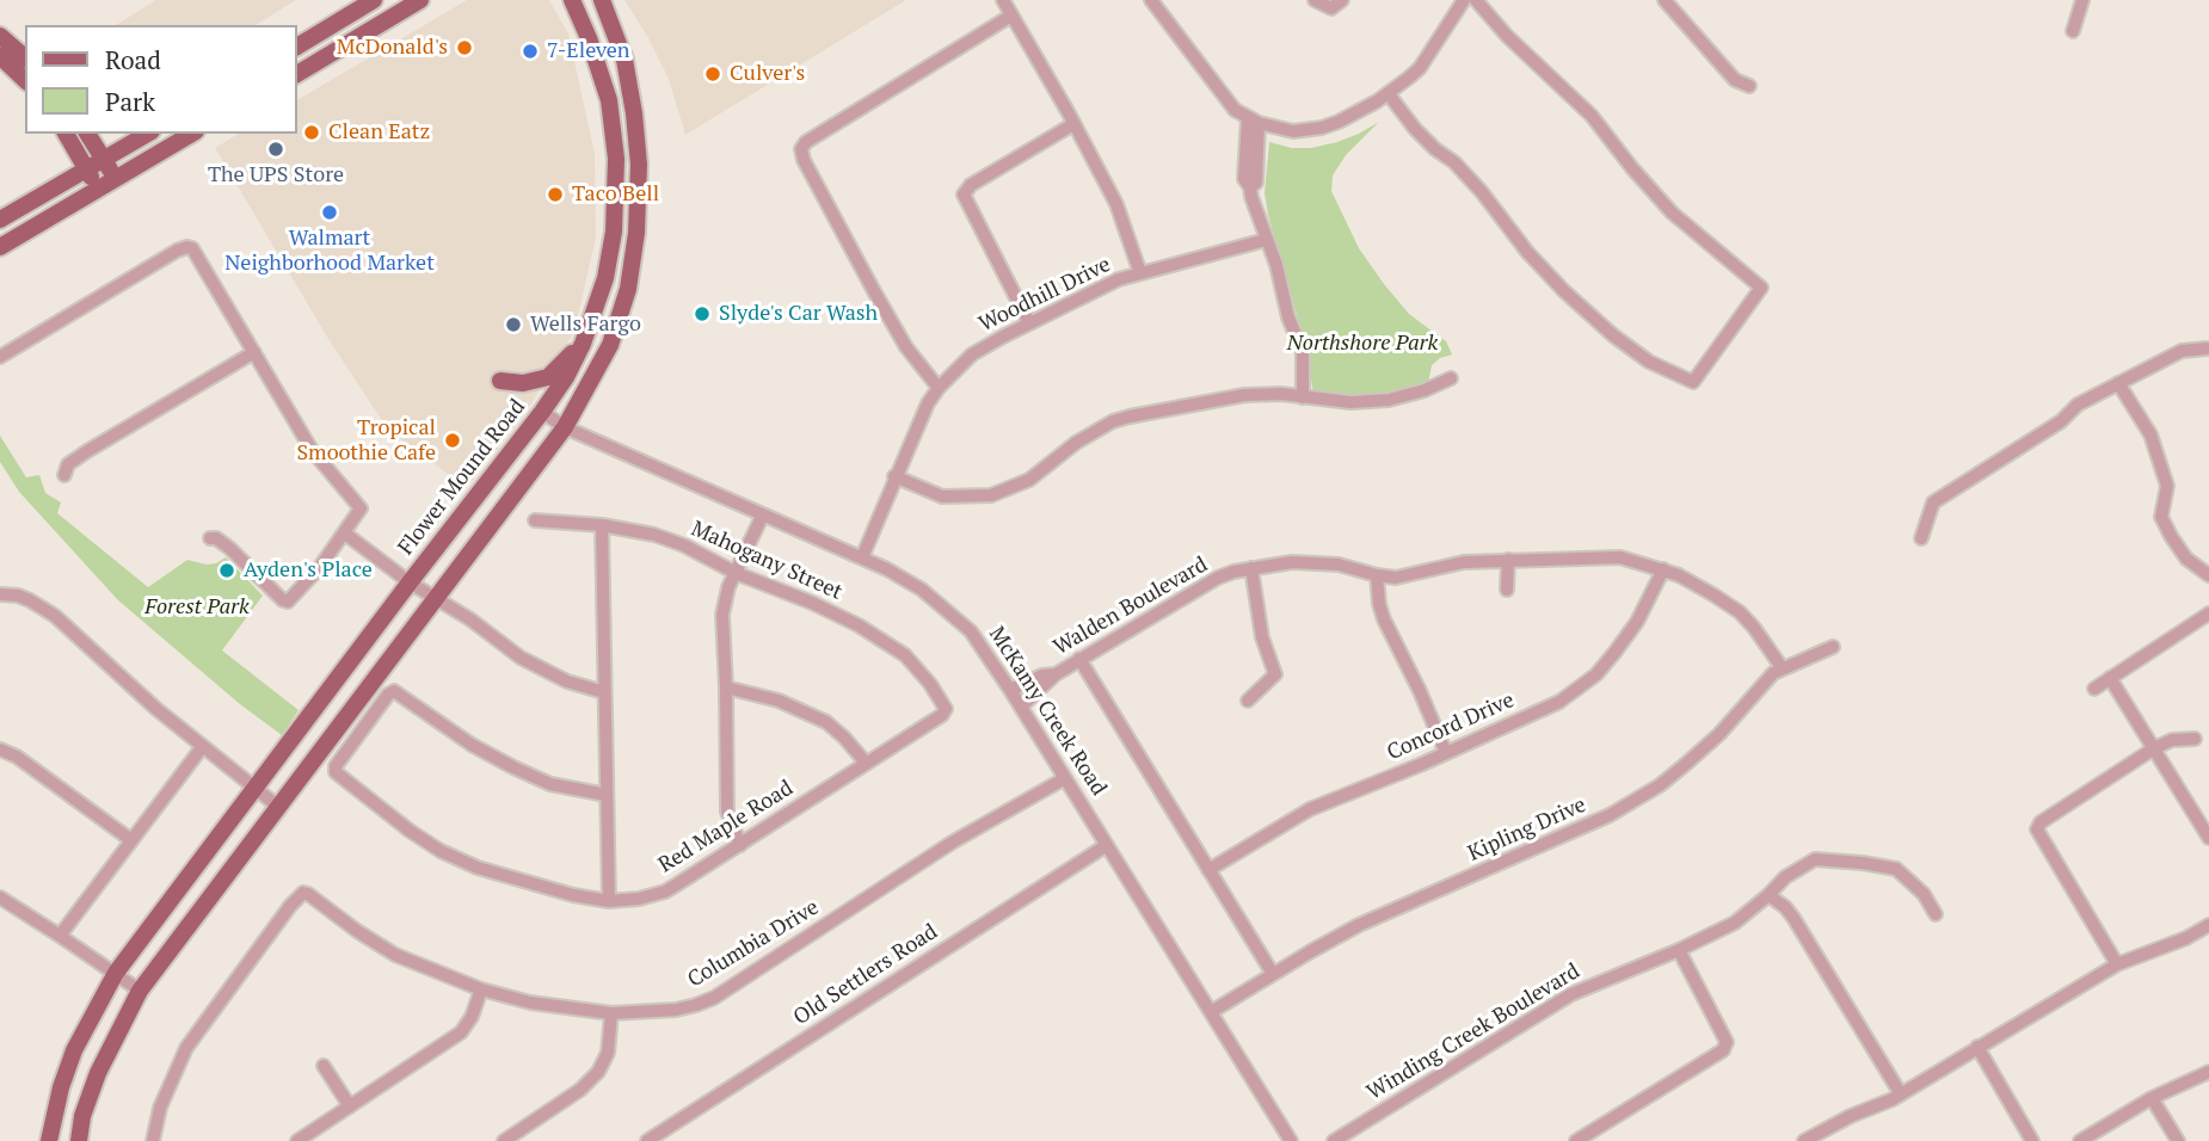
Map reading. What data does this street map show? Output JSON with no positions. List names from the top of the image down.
{
  "streets": {
    "main road": ["Flower Mound Road"],
    "street": [
      "Woodhill Drive",
      "Mahogany Street",
      "Walden Boulevard",
      "McKamy Creek Road",
      "Concord Drive",
      "Red Maple Road",
      "Kipling Drive",
      "Columbia Drive",
      "Old Settlers Road",
      "Winding Creek Boulevard"
    ]
  },
  "crossings": [
    ["Woodhill Drive", "McKamy Creek Road"],
    ["Flower Mound Road", "McKamy Creek Road"],
    ["Mahogany Street", "Red Maple Road"],
    ["Walden Boulevard", "McKamy Creek Road"],
    ["Walden Boulevard", "Concord Drive"],
    ["Walden Boulevard", "Kipling Drive"],
    ["McKamy Creek Road", "Kipling Drive"],
    ["McKamy Creek Road", "Columbia Drive"],
    ["McKamy Creek Road", "Old Settlers Road"]
  ],
  "parks": ["Northshore Park", "Forest Park"],
  "places": [
    "McDonald's",
    "7-Eleven",
    "Culver's",
    "Clean Eatz",
    "The UPS Store",
    "Taco Bell",
    "Walmart Neighborhood Market",
    "Slyde's Car Wash",
    "Wells Fargo",
    "Tropical Smoothie Cafe",
    "Ayden's Place"
  ],
  "legend": ["Road", "Park"]
}
